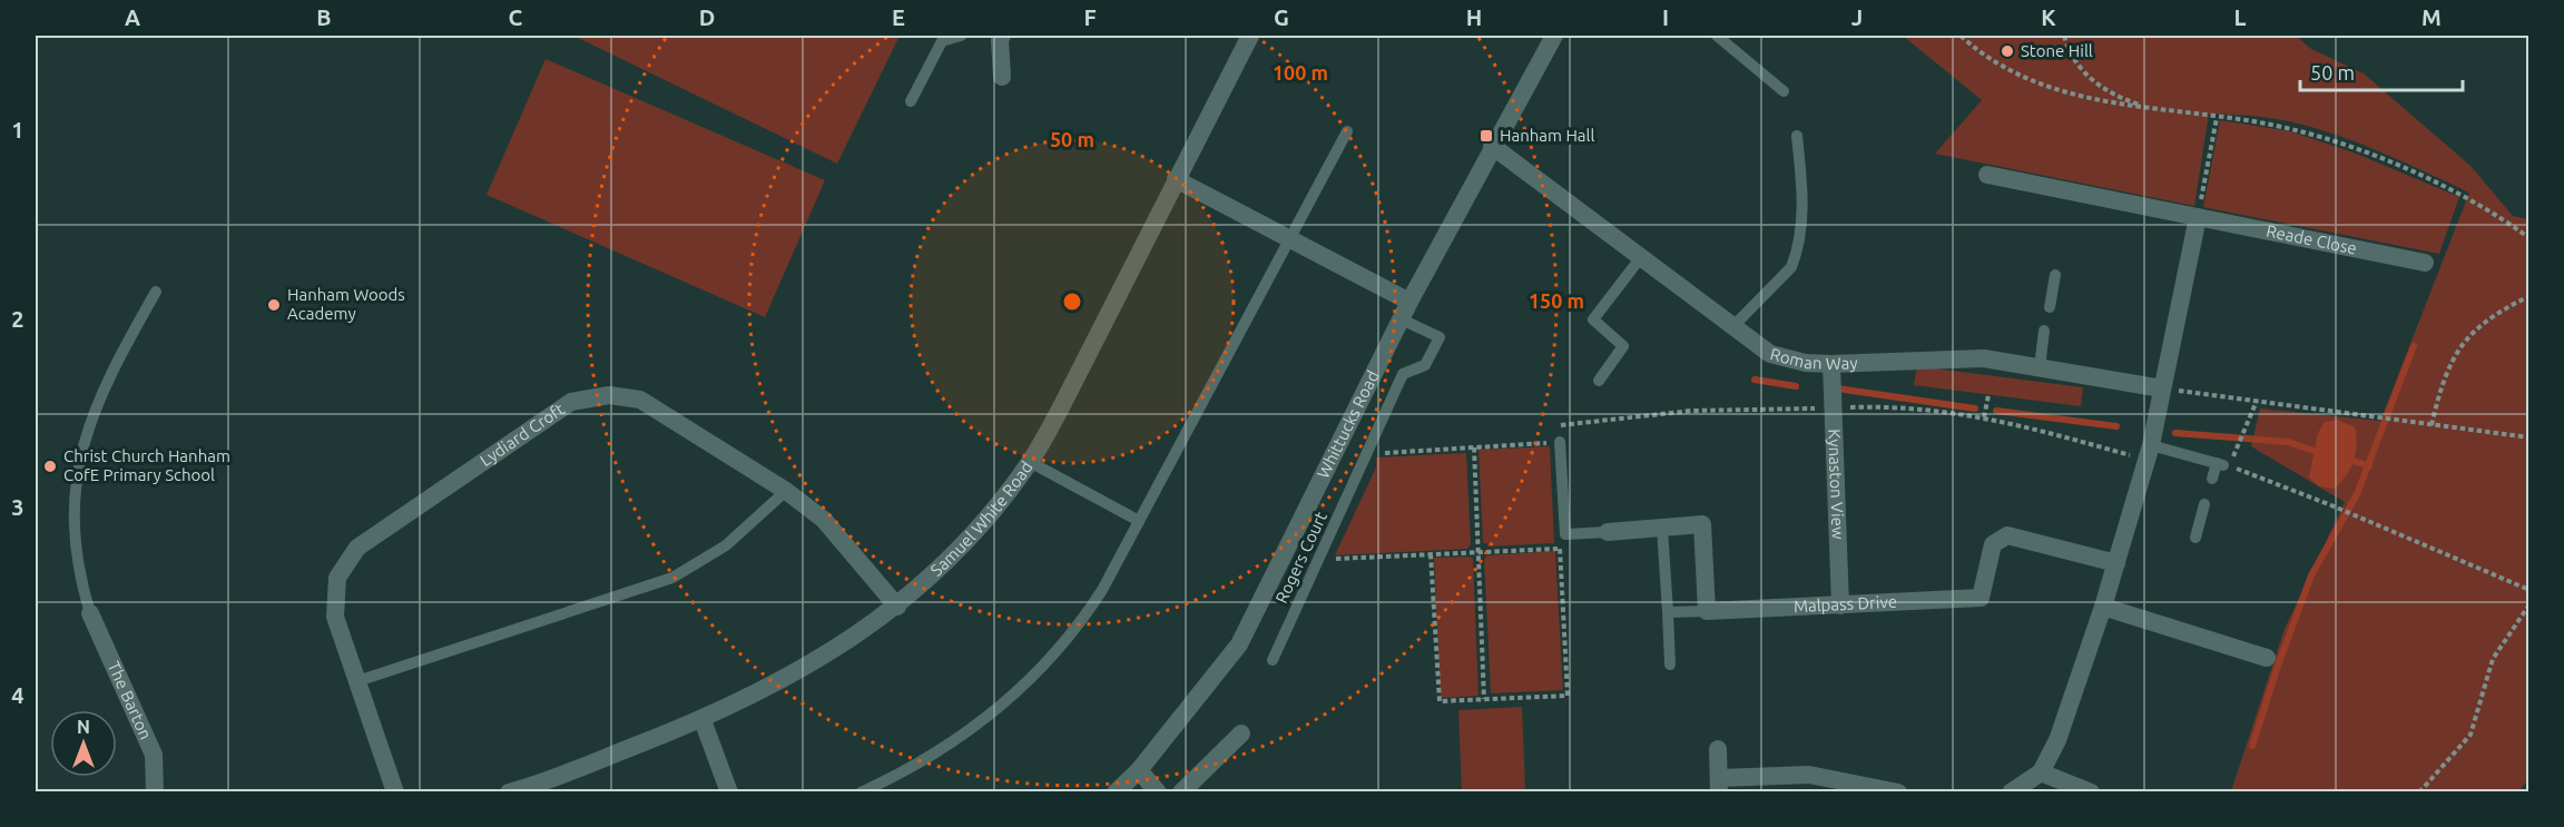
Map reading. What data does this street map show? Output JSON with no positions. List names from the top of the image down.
{
  "streets": {
    "street": [
      "Reade Close",
      "Roman Way",
      "Whittucks Road",
      "Lydiard Croft",
      "Kynaston View",
      "Samuel White Road",
      "Malpass Drive",
      "The Barton"
    ],
    "lane": ["Rogers Court"]
  },
  "crossings": [
    ["Roman Way", "Whittucks Road"],
    ["Roman Way", "Kynaston View"],
    ["Whittucks Road", "Rogers Court"],
    ["Lydiard Croft", "Samuel White Road"],
    ["Kynaston View", "Malpass Drive"]
  ],
  "places": {
    "other": ["Stone Hill", "Hanham Woods Academy", "Christ Church Hanham CofE Primary School"],
    "transit": ["Hanham Hall"]
  },
  "scale_bar": "50 m",
  "north": "top",
  "grid": {
    "columns": [
      "A",
      "B",
      "C",
      "D",
      "E",
      "F",
      "G",
      "H",
      "I",
      "J",
      "K",
      "L",
      "M"
    ],
    "rows": [
      "1",
      "2",
      "3",
      "4"
    ]
  },
  "rings": ["100 m", "50 m", "150 m"]
}
